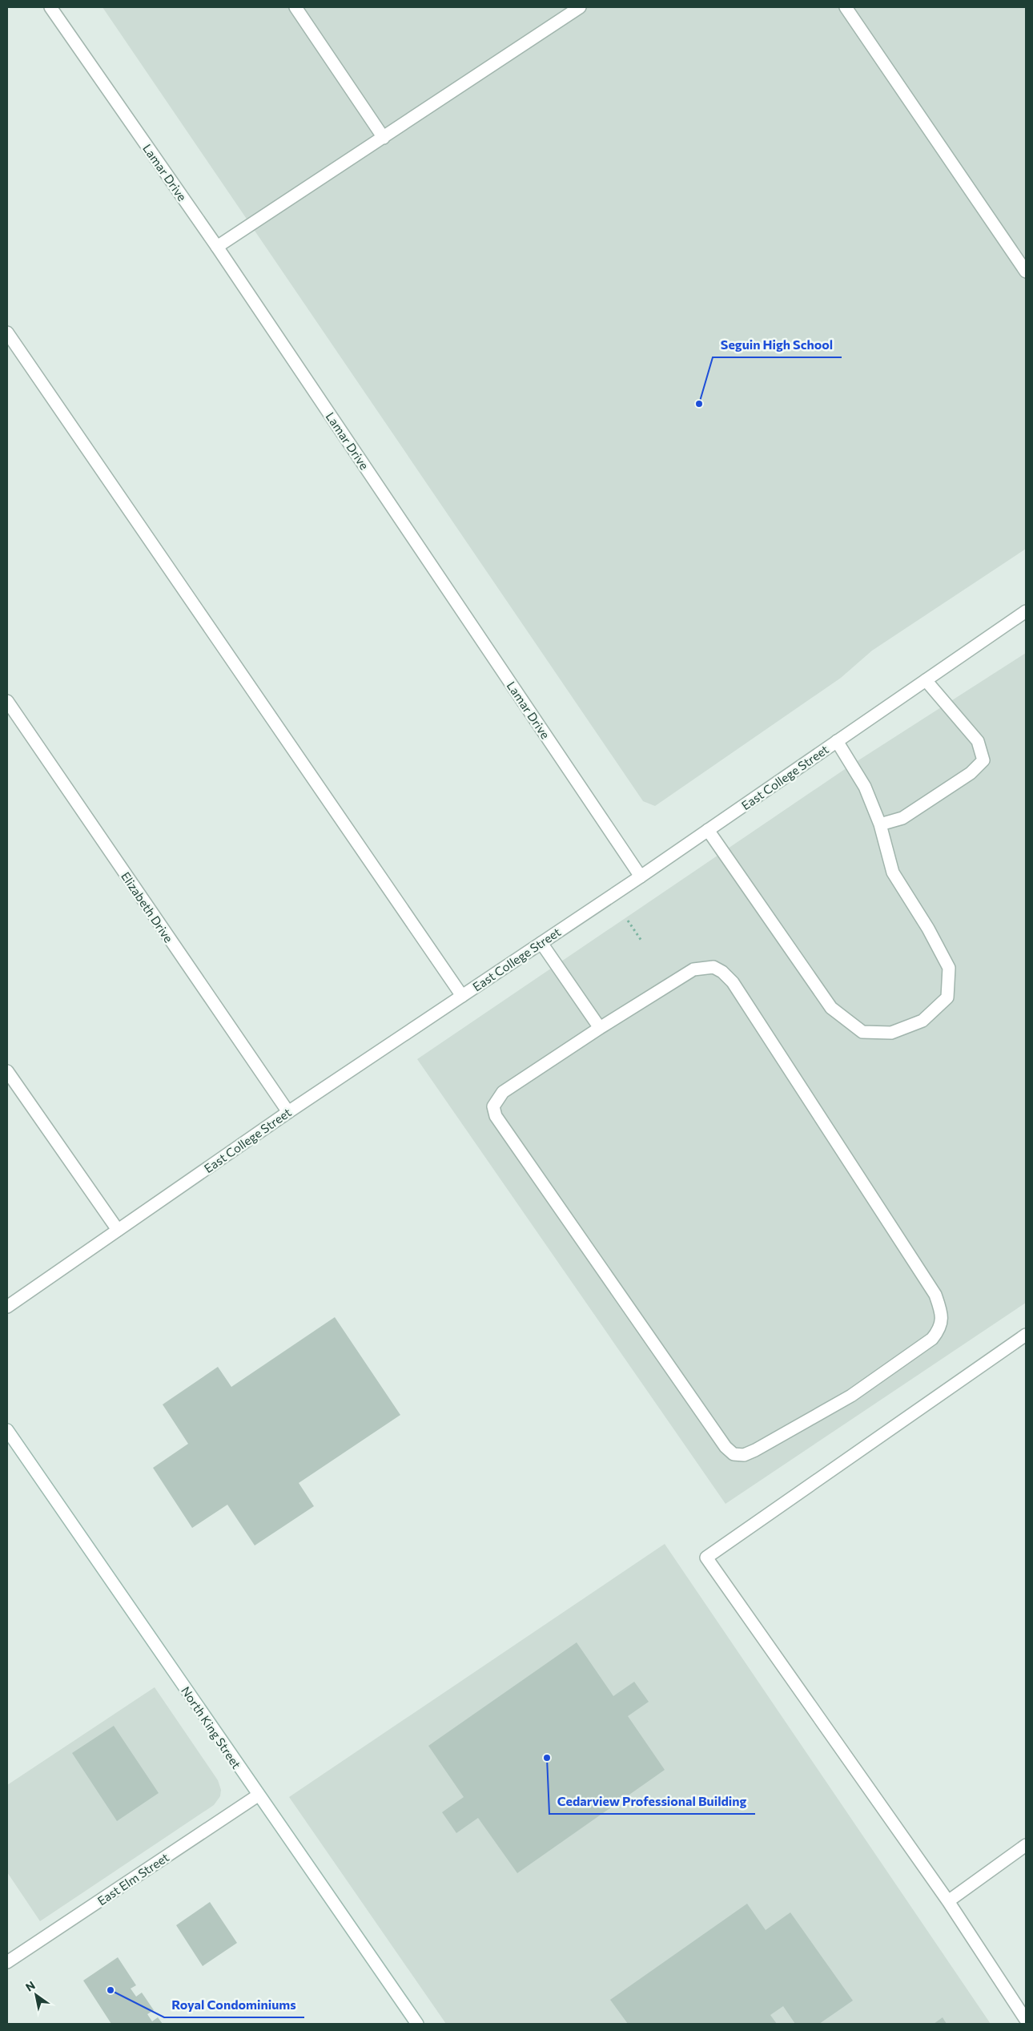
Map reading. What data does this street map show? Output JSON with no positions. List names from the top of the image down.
{
  "streets": {
    "street": [
      "Lamar Drive",
      "East College Street",
      "Elizabeth Drive",
      "North King Street",
      "East Elm Street"
    ]
  },
  "crossings": [
    ["Lamar Drive", "East College Street"],
    ["East College Street", "Elizabeth Drive"],
    ["North King Street", "East Elm Street"]
  ],
  "places": ["Seguin High School", "Cedarview Professional Building", "Royal Condominiums"],
  "north": "top left"
}
